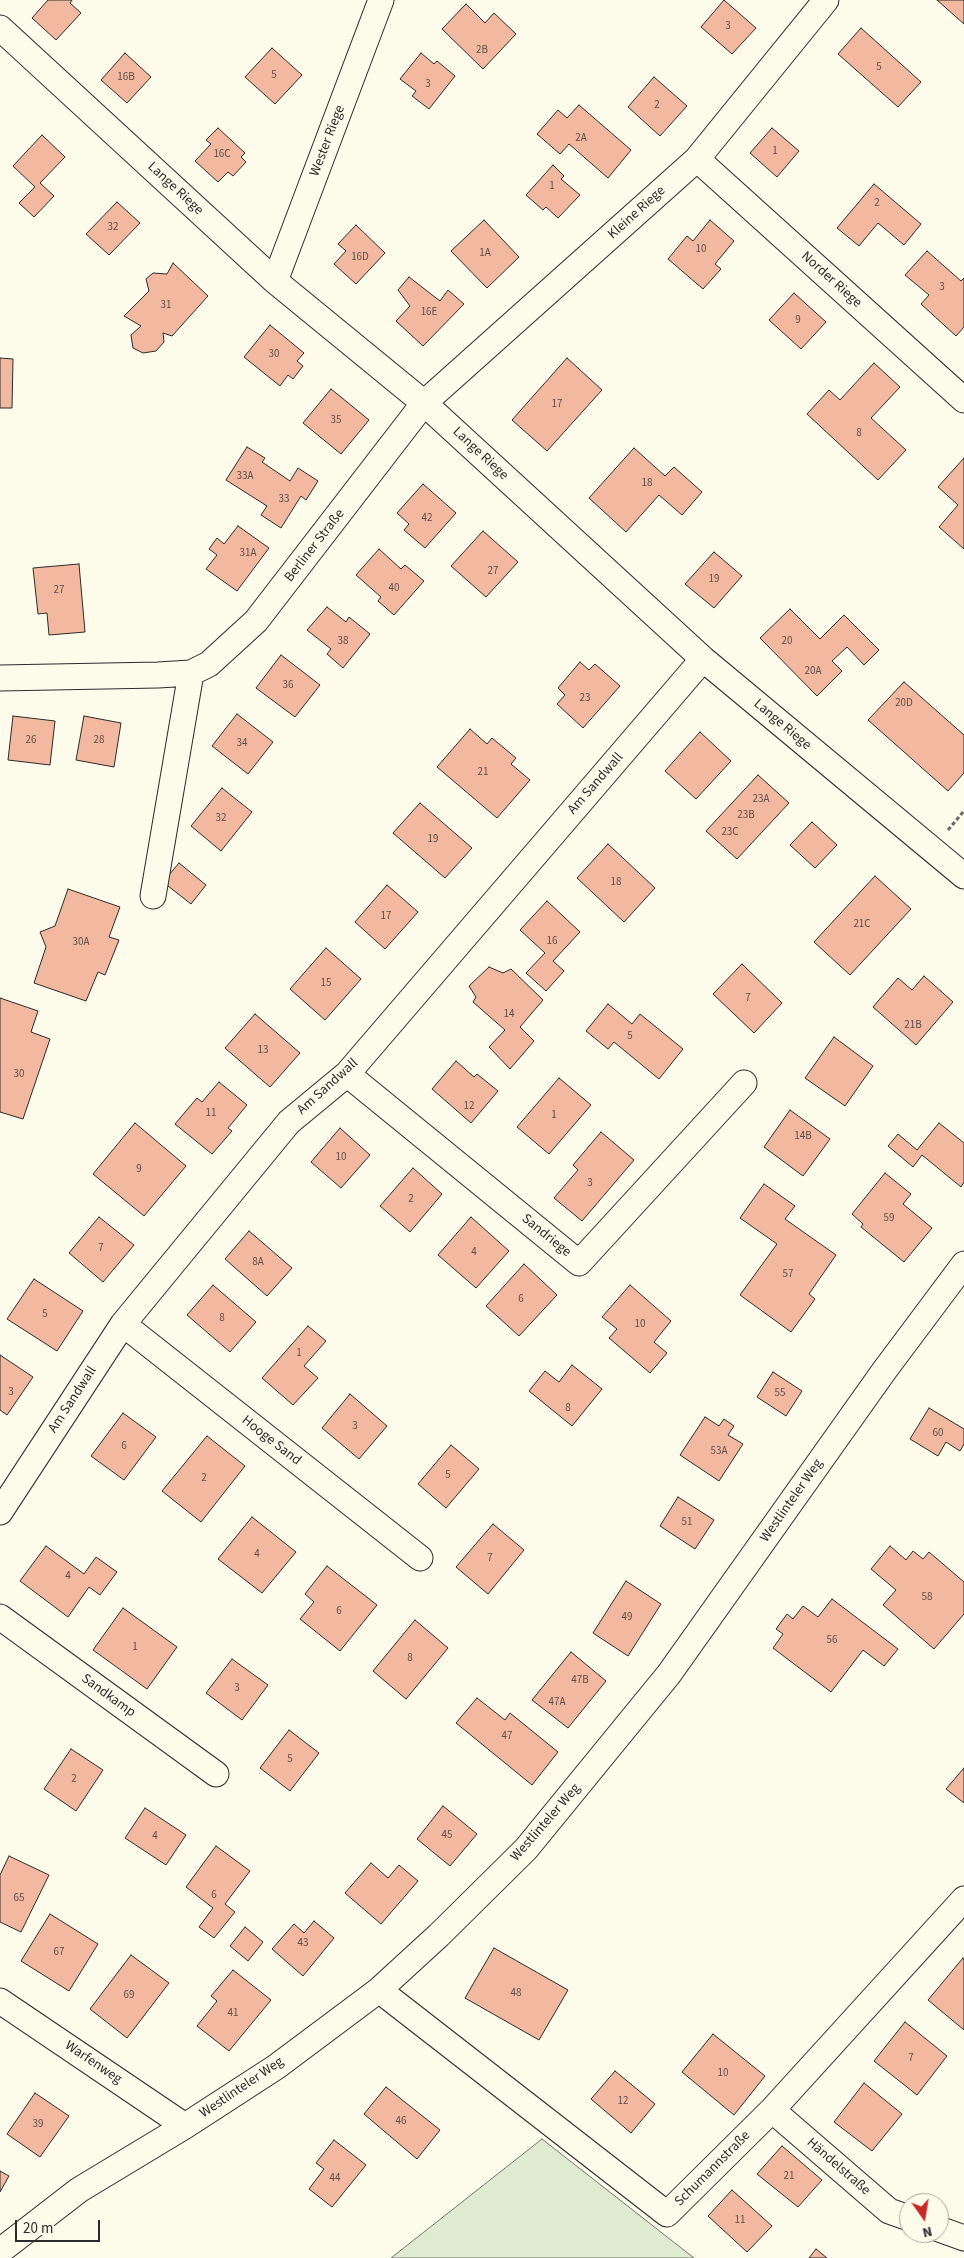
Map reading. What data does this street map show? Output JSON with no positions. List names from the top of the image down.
{
  "streets": {
    "street": [
      "Wester Riege",
      "Lange Riege",
      "Kleine Riege",
      "Norder Riege",
      "Berliner Straße",
      "Am Sandwall",
      "Sandriege",
      "Hooge Sand",
      "Westlinteler Weg",
      "Sandkamp",
      "Warfenweg",
      "Händelstraße",
      "Schumannstraße"
    ]
  },
  "crossings": [
    ["Wester Riege", "Lange Riege"],
    ["Lange Riege", "Kleine Riege"],
    ["Lange Riege", "Berliner Straße"],
    ["Lange Riege", "Am Sandwall"],
    ["Kleine Riege", "Norder Riege"],
    ["Kleine Riege", "Berliner Straße"],
    ["Am Sandwall", "Sandriege"],
    ["Am Sandwall", "Hooge Sand"],
    ["Westlinteler Weg", "Warfenweg"],
    ["Westlinteler Weg", "Schumannstraße"],
    ["Händelstraße", "Schumannstraße"]
  ],
  "house_numbers": [
    "3",
    "2B",
    "5",
    "5",
    "16B",
    "3",
    "2",
    "2A",
    "1",
    "16C",
    "1",
    "2",
    "32",
    "10",
    "1A",
    "16D",
    "3",
    "31",
    "16E",
    "9",
    "30",
    "17",
    "35",
    "8",
    "33A",
    "18",
    "33",
    "42",
    "31A",
    "27",
    "19",
    "40",
    "27",
    "38",
    "20",
    "20A",
    "36",
    "23",
    "20D",
    "26",
    "28",
    "34",
    "21",
    "23A",
    "23B",
    "32",
    "23C",
    "19",
    "18",
    "17",
    "21C",
    "16",
    "30A",
    "15",
    "7",
    "14",
    "21B",
    "5",
    "13",
    "30",
    "12",
    "11",
    "1",
    "14B",
    "10",
    "9",
    "3",
    "2",
    "59",
    "7",
    "4",
    "8A",
    "57",
    "6",
    "5",
    "8",
    "10",
    "1",
    "3",
    "55",
    "8",
    "3",
    "60",
    "6",
    "53A",
    "5",
    "2",
    "51",
    "4",
    "7",
    "4",
    "58",
    "6",
    "49",
    "56",
    "1",
    "8",
    "47B",
    "3",
    "47A",
    "47",
    "5",
    "2",
    "45",
    "4",
    "6",
    "65",
    "43",
    "67",
    "48",
    "69",
    "41",
    "7",
    "10",
    "12",
    "46",
    "39",
    "21",
    "44",
    "11"
  ],
  "scale_bar": "20 m",
  "north": "bottom"
}
